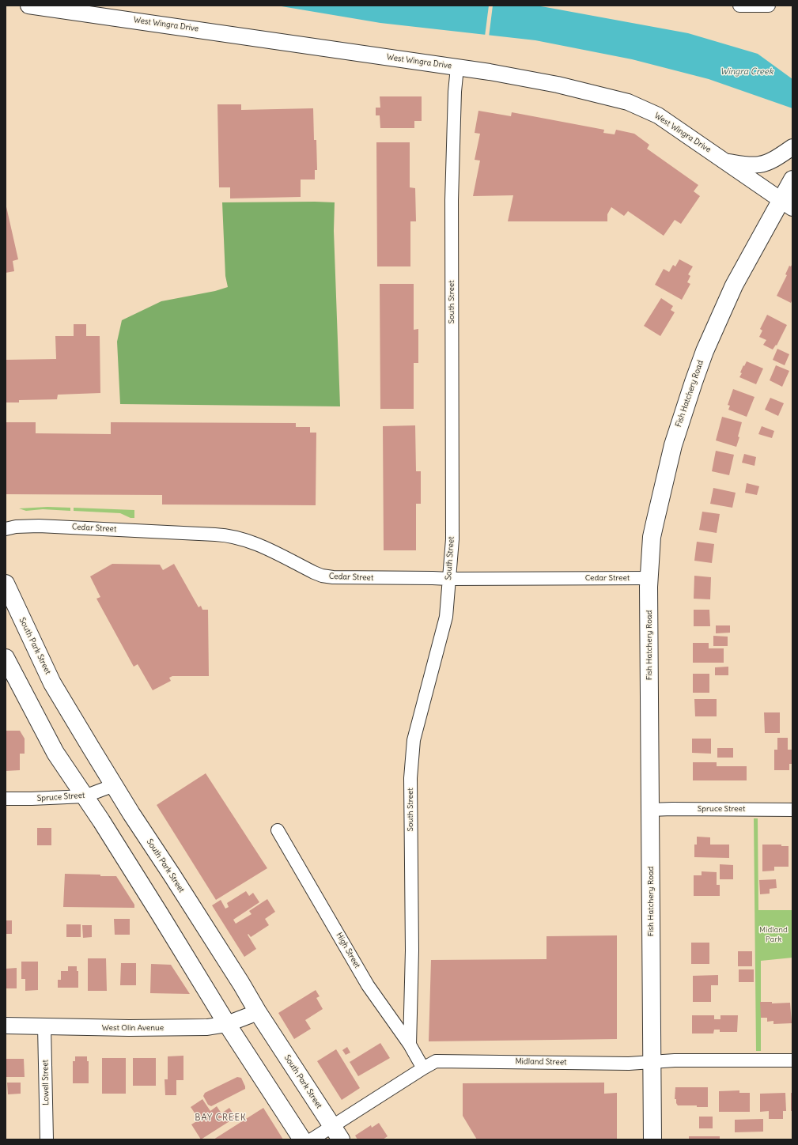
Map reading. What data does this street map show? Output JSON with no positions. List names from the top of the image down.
{
  "streets": {
    "main road": ["Fish Hatchery Road", "South Park Street"],
    "street": [
      "West Wingra Drive",
      "South Street",
      "Cedar Street",
      "Spruce Street",
      "High Street",
      "West Olin Avenue",
      "Midland Street",
      "Lowell Street"
    ]
  },
  "crossings": [
    ["West Wingra Drive", "South Street"],
    ["West Wingra Drive", "Fish Hatchery Road"],
    ["South Street", "Cedar Street"],
    ["South Street", "High Street"],
    ["Fish Hatchery Road", "Cedar Street"],
    ["Fish Hatchery Road", "Spruce Street"],
    ["Fish Hatchery Road", "Midland Street"],
    ["South Park Street", "Spruce Street"],
    ["South Park Street", "West Olin Avenue"],
    ["South Park Street", "Midland Street"],
    ["High Street", "Midland Street"],
    ["West Olin Avenue", "Lowell Street"]
  ],
  "districts": ["BAY CREEK"],
  "water": ["Wingra Creek"],
  "parks": ["Midland Park"]
}
